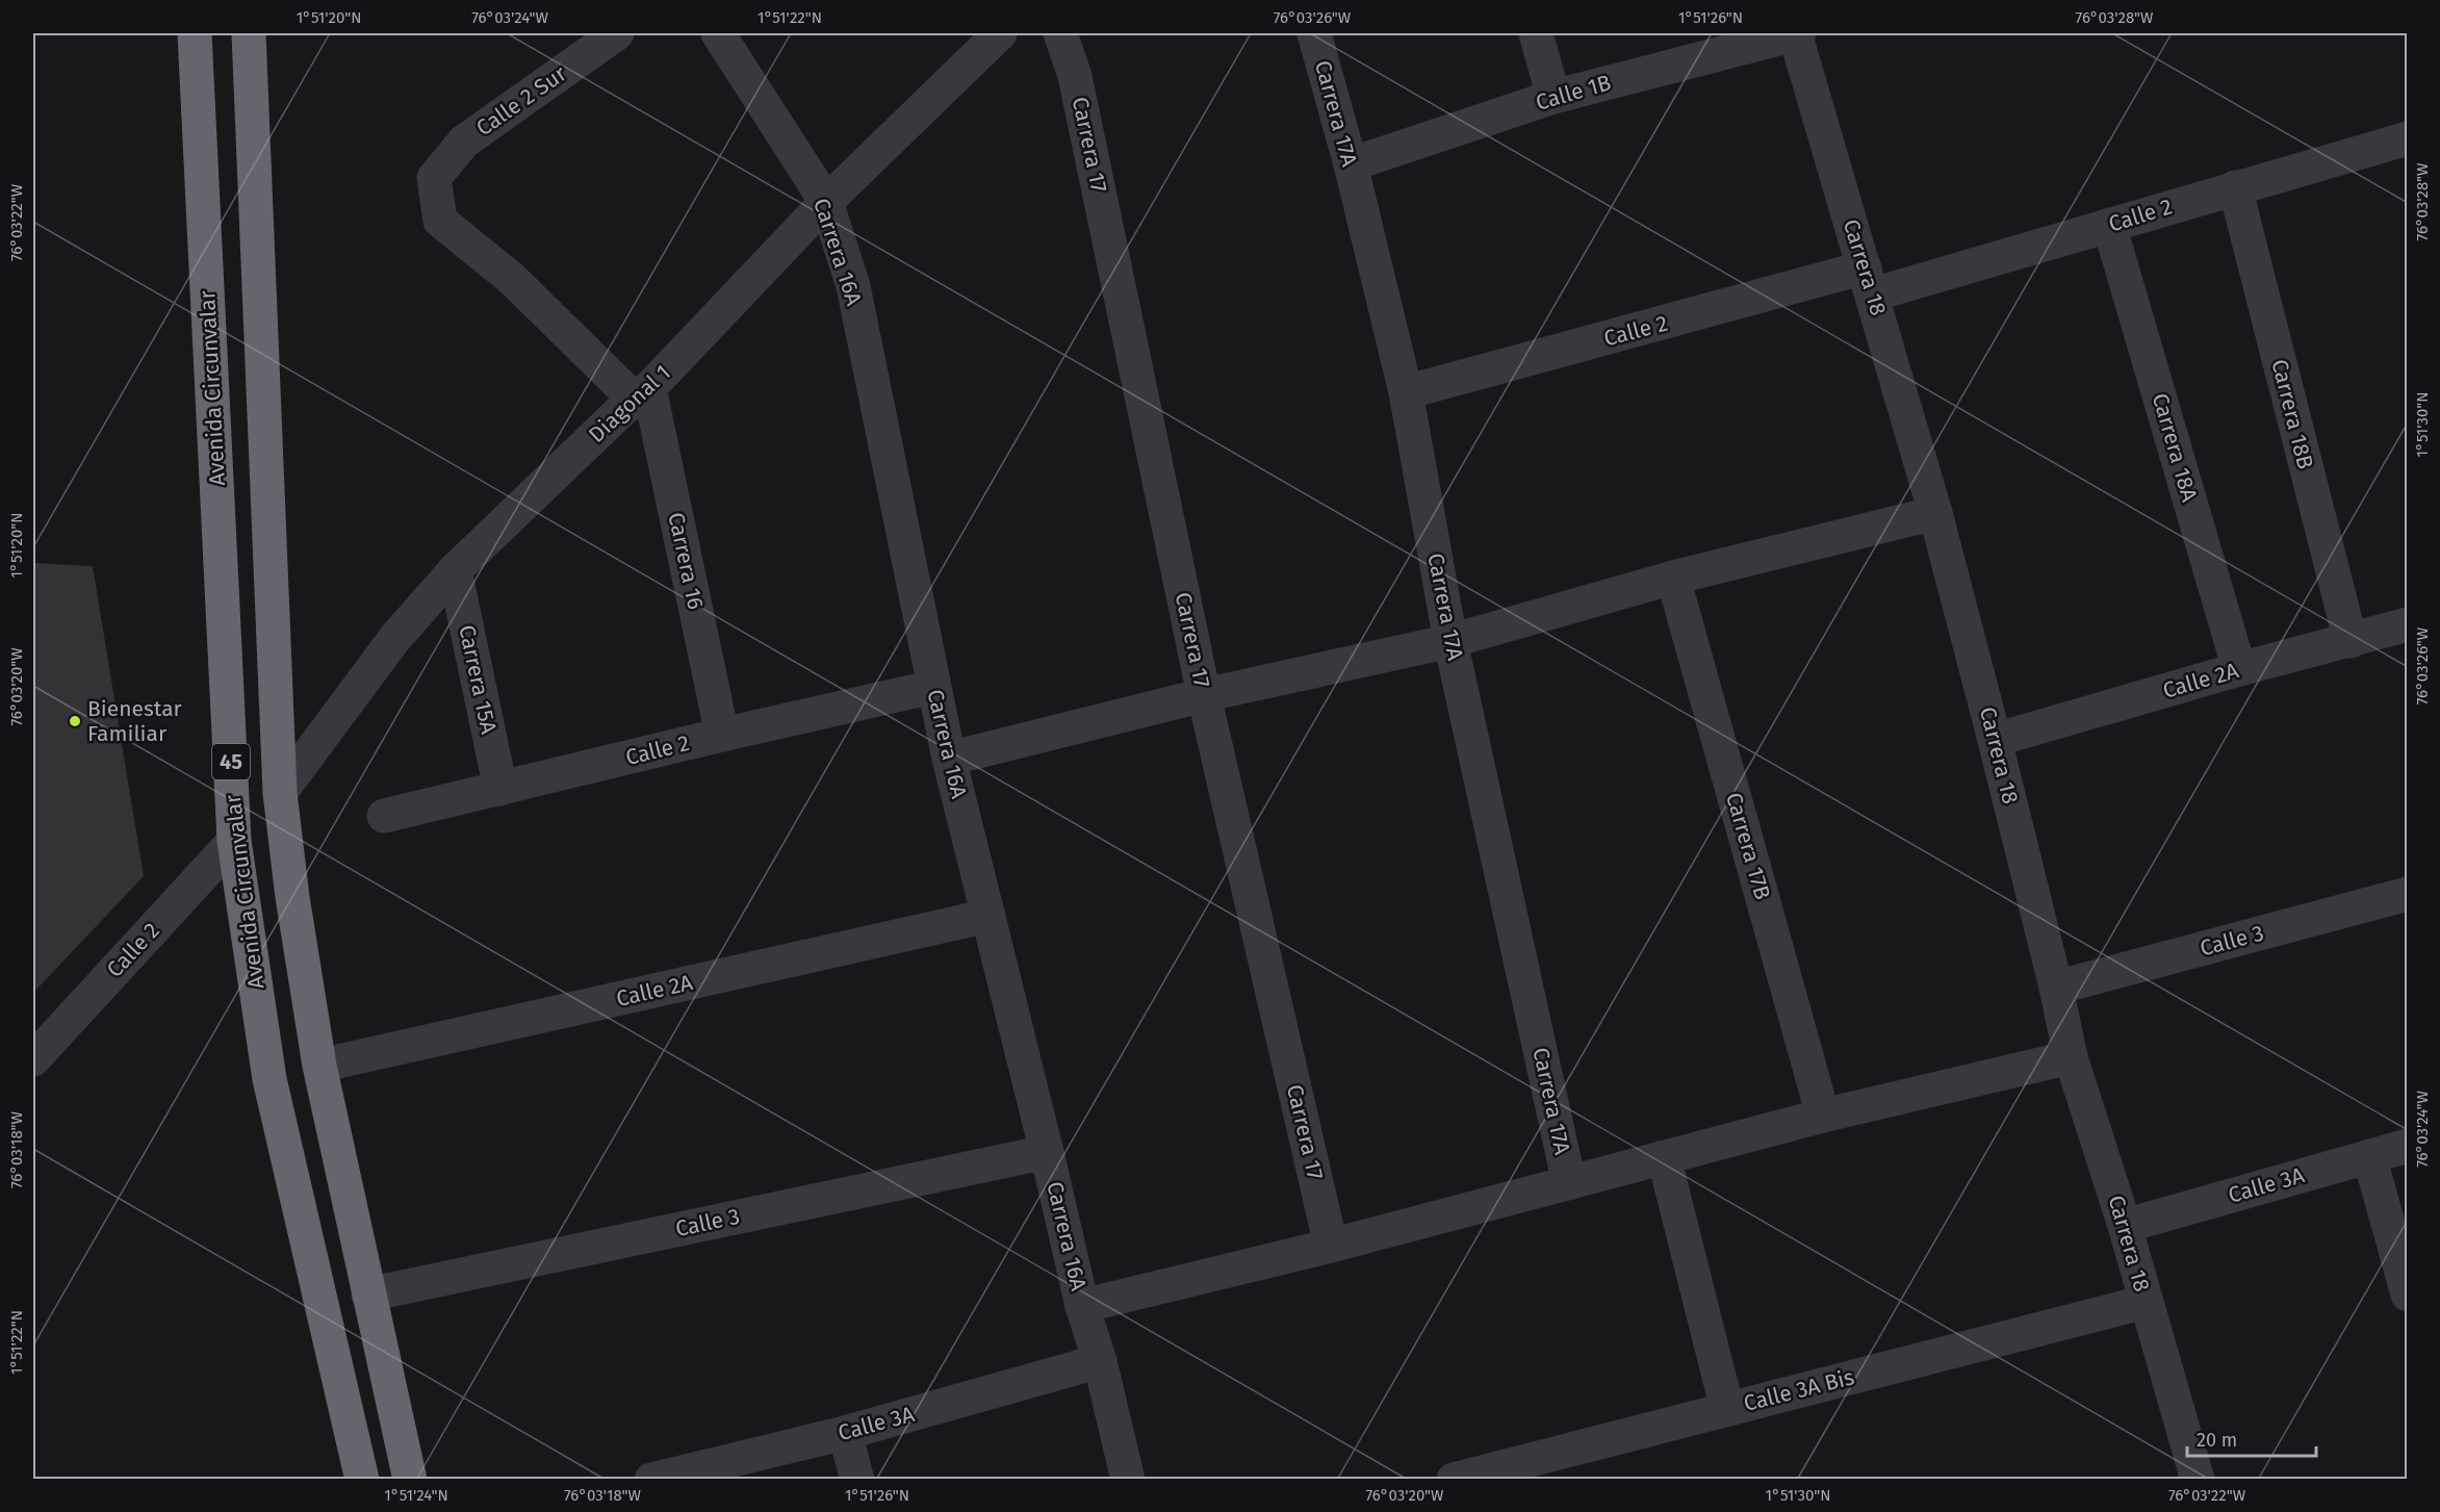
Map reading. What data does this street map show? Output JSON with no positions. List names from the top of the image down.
{
  "streets": {
    "highway": ["Avenida Circunvalar", "45"],
    "street": [
      "Calle 1B",
      "Calle 2 Sur",
      "Carrera 17A",
      "Carrera 17",
      "Calle 2",
      "Carrera 16A",
      "Carrera 18",
      "Diagonal 1",
      "Carrera 18B",
      "Carrera 18A",
      "Carrera 16",
      "Carrera 15A",
      "Calle 2A",
      "Carrera 17B",
      "Calle 3",
      "Calle 3A",
      "Calle 3A Bis"
    ]
  },
  "crossings": [
    ["Calle 1B", "Carrera 17A"],
    ["Calle 1B", "Carrera 18"],
    ["Calle 2 Sur", "Diagonal 1"],
    ["Calle 2 Sur", "Carrera 16"],
    ["Carrera 17A", "Calle 2"],
    ["Calle 2", "Carrera 16A"],
    ["Calle 2", "Carrera 18"],
    ["Calle 2", "Avenida Circunvalar"],
    ["Calle 2", "Carrera 18B"],
    ["Calle 2", "Carrera 18A"],
    ["Calle 2", "Carrera 16"],
    ["Calle 2", "Carrera 15A"],
    ["Carrera 16A", "Diagonal 1"],
    ["Carrera 16A", "Calle 2A"],
    ["Carrera 16A", "Calle 3"],
    ["Carrera 16A", "Calle 3A"],
    ["Carrera 18", "Calle 2A"],
    ["Carrera 18", "Calle 3"],
    ["Carrera 18", "Calle 3A"],
    ["Carrera 18", "Calle 3A Bis"],
    ["Diagonal 1", "Carrera 16"],
    ["Diagonal 1", "Carrera 15A"],
    ["Diagonal 1", "45"],
    ["Carrera 18B", "Calle 2A"],
    ["Carrera 18A", "Calle 2A"],
    ["Calle 2A", "45"],
    ["45", "Calle 3"]
  ],
  "places": ["Bienestar Familiar"],
  "scale_bar": "20 m",
  "coordinates": [
    "1°51'20\"N",
    "76°03'24\"W",
    "1°51'22\"N",
    "76°03'26\"W",
    "1°51'26\"N",
    "76°03'28\"W",
    "76°03'22\"W",
    "1°51'30\"N",
    "76°03'20\"W",
    "76°03'18\"W",
    "1°51'24\"N"
  ]
}
